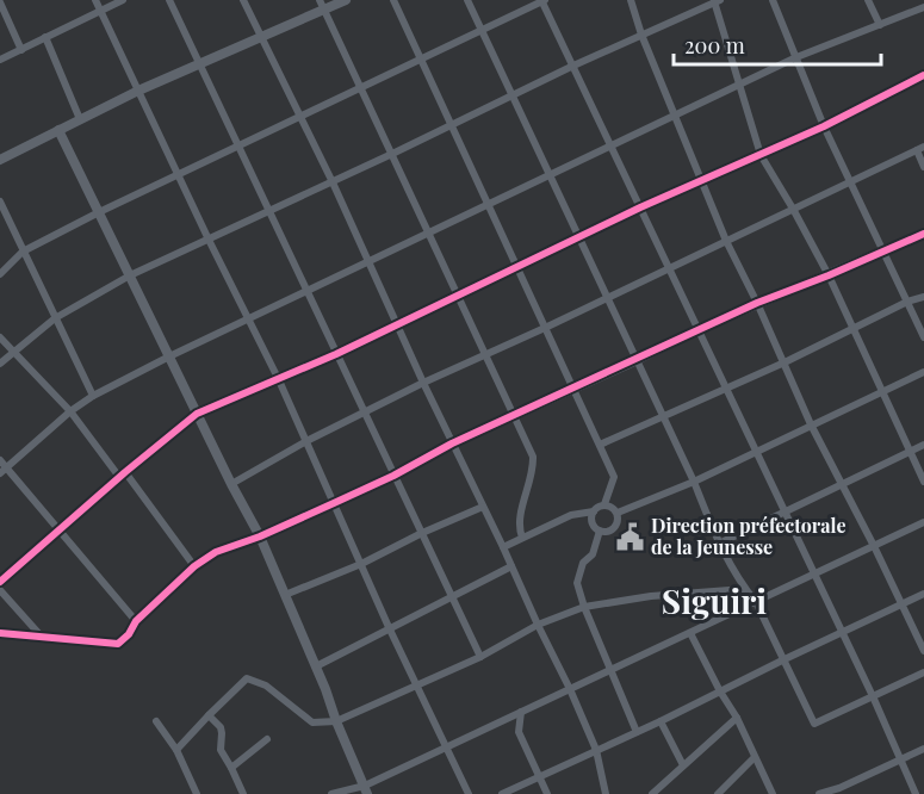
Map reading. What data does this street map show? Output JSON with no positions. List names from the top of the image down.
{
  "districts": ["Siguiri"],
  "places": {
    "public building": ["Direction préfectorale de la Jeunesse"]
  },
  "scale_bar": "200 m"
}
